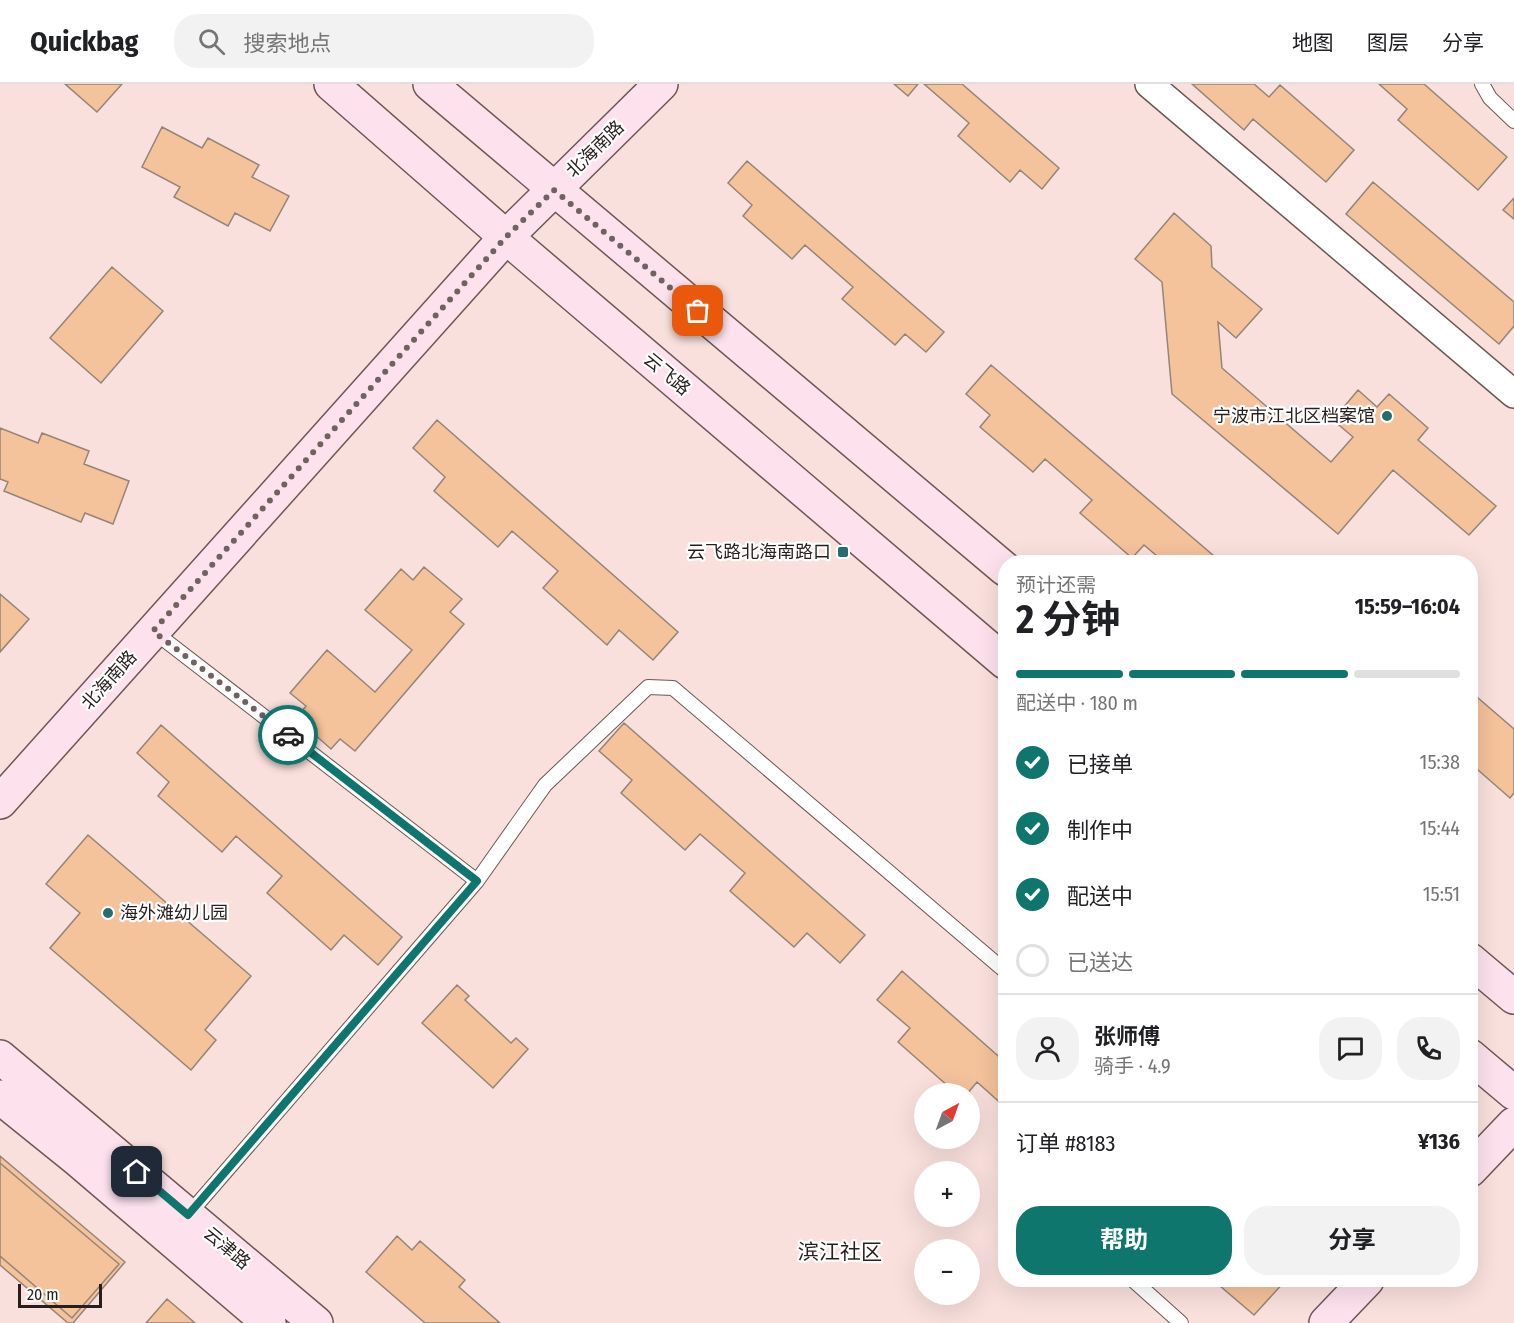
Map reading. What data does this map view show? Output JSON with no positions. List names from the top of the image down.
{
  "streets": {
    "street": ["北海南路", "云飞路", "云津路"]
  },
  "crossings": [
    ["北海南路", "云飞路"]
  ],
  "districts": ["滨江社区"],
  "places": {
    "other": ["宁波市江北区档案馆", "海外滩幼儿园"],
    "transit": ["云飞路北海南路口"]
  },
  "scale_bar": "20 m",
  "north": "top right",
  "page": {
    "header": "Quickbag",
    "search": "搜索地点",
    "nav": ["地图", "图层", "分享"],
    "heading": ["2 分钟", "预计还需", "15:59–16:04"],
    "panel": [
      "张师傅",
      "骑手 · 4.9",
      "订单 #8183",
      "¥136"
    ],
    "bar": "配送中 · 180 m",
    "list": [
      ["已接单", "15:38"],
      ["制作中", "15:44"],
      ["配送中", "15:51"],
      "已送达"
    ],
    "map_buttons": ["+", "−"],
    "buttons": ["帮助", "分享"],
    "scale": "20 m"
  }
}
